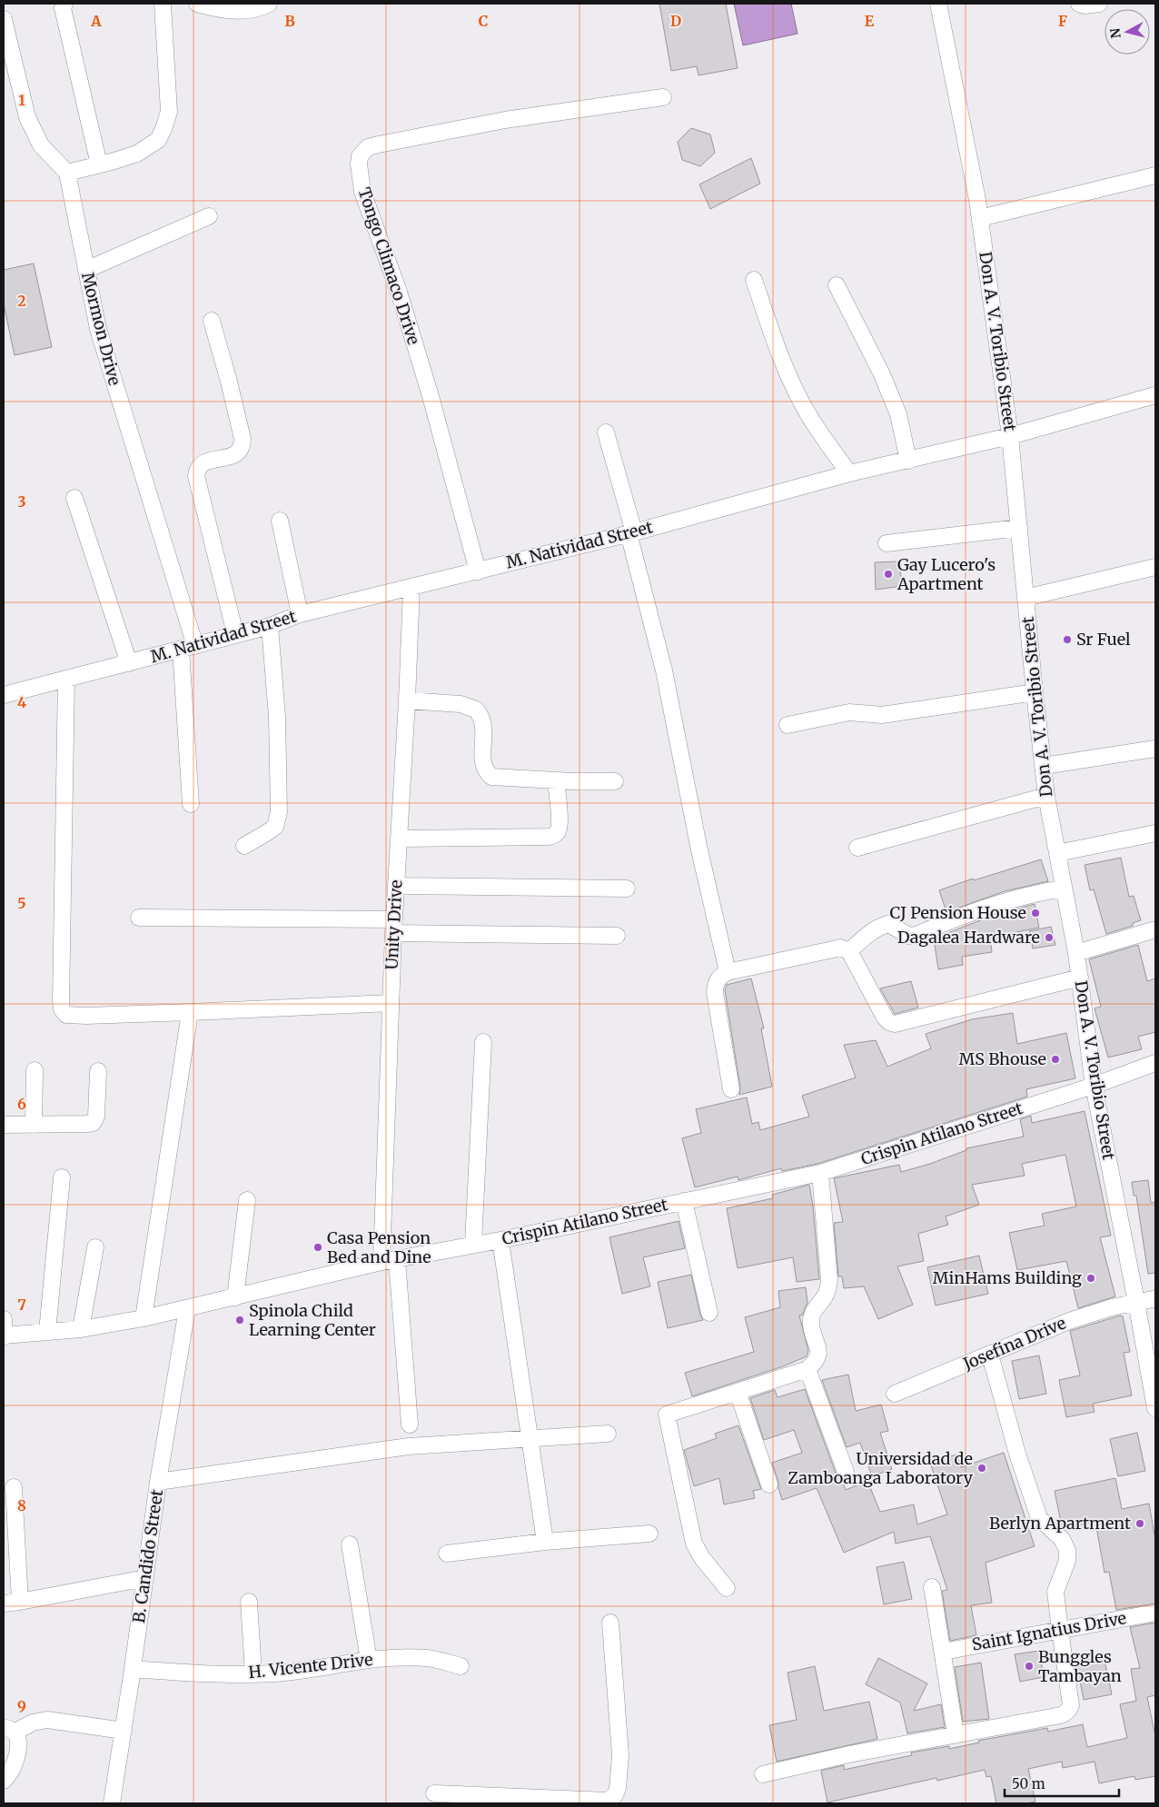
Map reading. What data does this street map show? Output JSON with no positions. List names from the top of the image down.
{
  "streets": {
    "street": [
      "Tongo Climaco Drive",
      "Mormon Drive",
      "Don A. V. Toribio Street",
      "M. Natividad Street",
      "Unity Drive",
      "Crispin Atilano Street",
      "Josefina Drive",
      "B. Candido Street",
      "Saint Ignatius Drive",
      "H. Vicente Drive"
    ]
  },
  "crossings": [
    ["Tongo Climaco Drive", "M. Natividad Street"],
    ["Mormon Drive", "M. Natividad Street"],
    ["Don A. V. Toribio Street", "M. Natividad Street"],
    ["Don A. V. Toribio Street", "Crispin Atilano Street"],
    ["Don A. V. Toribio Street", "Josefina Drive"],
    ["M. Natividad Street", "Unity Drive"],
    ["Unity Drive", "Crispin Atilano Street"],
    ["Crispin Atilano Street", "B. Candido Street"],
    ["B. Candido Street", "H. Vicente Drive"]
  ],
  "places": [
    "Gay Lucero's Apartment",
    "Sr Fuel",
    "CJ Pension House",
    "Dagalea Hardware",
    "MS Bhouse",
    "Casa Pension Bed and Dine",
    "MinHams Building",
    "Spinola Child Learning Center",
    "Universidad de Zamboanga Laboratory",
    "Berlyn Apartment",
    "Bunggles Tambayan"
  ],
  "scale_bar": "50 m",
  "north": "left",
  "grid": {
    "columns": [
      "A",
      "B",
      "C",
      "D",
      "E",
      "F"
    ],
    "rows": [
      "1",
      "2",
      "3",
      "4",
      "5",
      "6",
      "7",
      "8",
      "9"
    ]
  }
}
